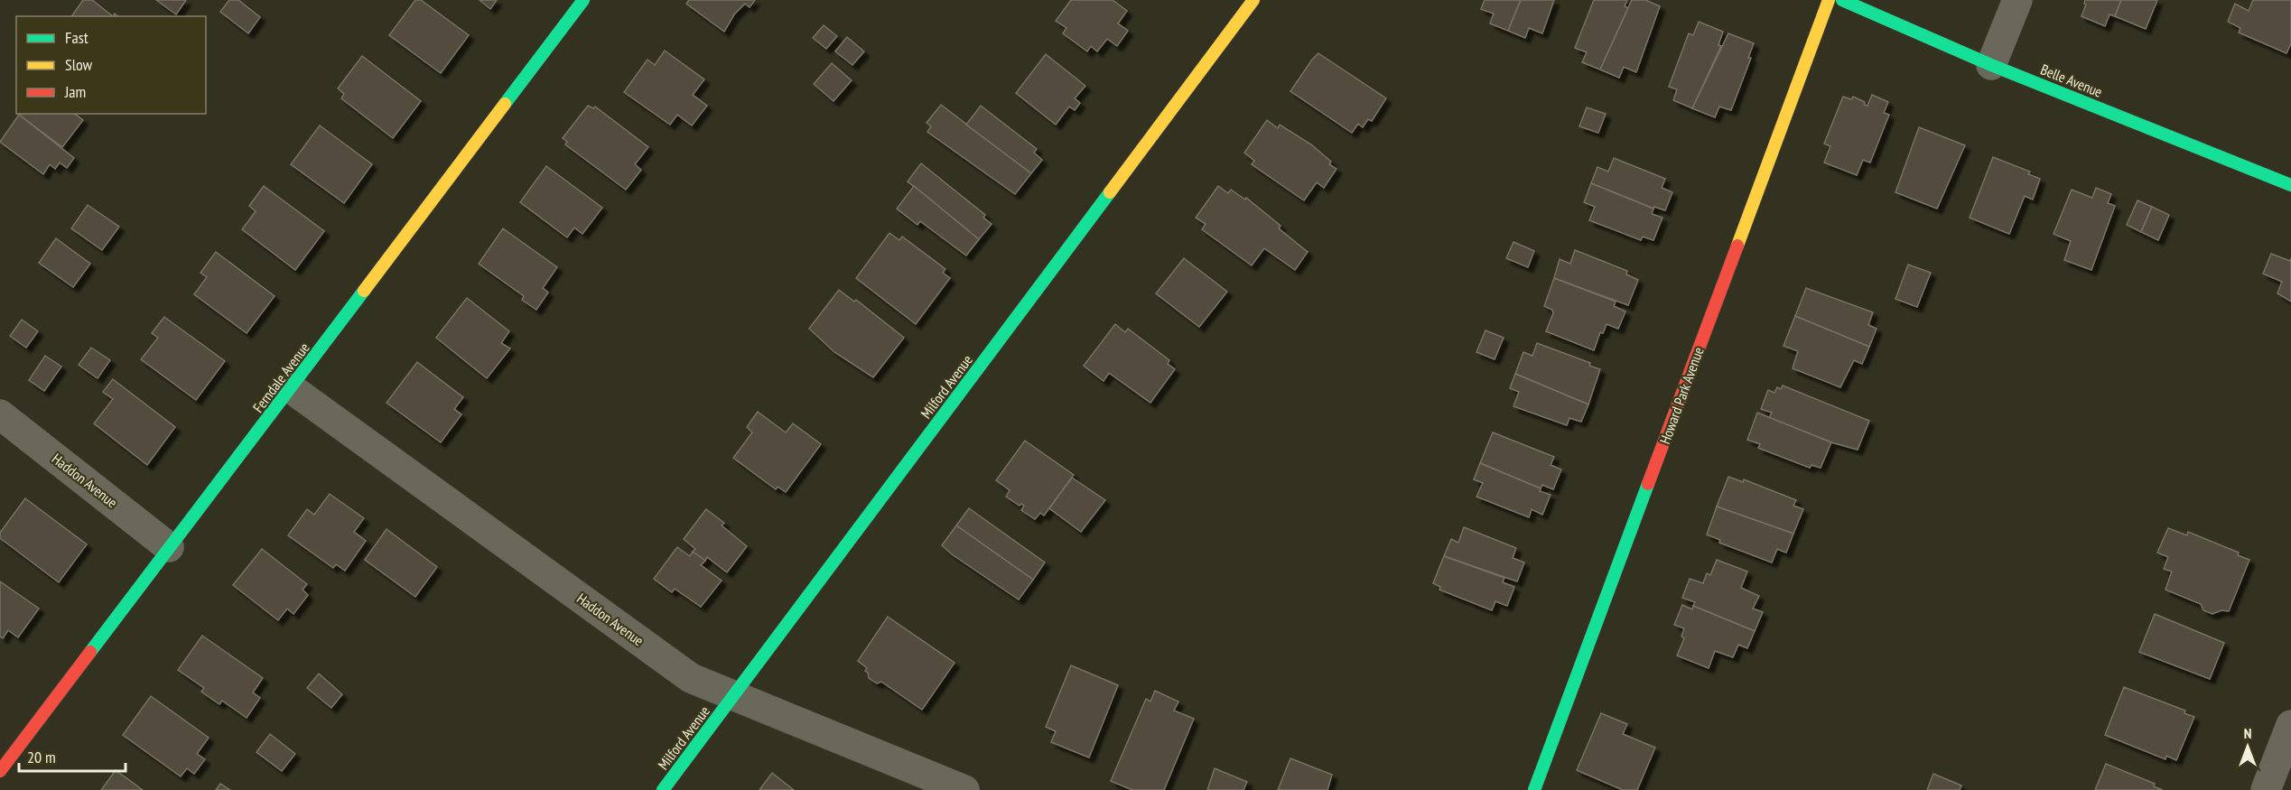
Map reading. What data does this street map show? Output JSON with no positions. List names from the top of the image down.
{
  "streets": {
    "street": [
      "Belle Avenue",
      "Ferndale Avenue",
      "Milford Avenue",
      "Howard Park Avenue",
      "Haddon Avenue"
    ]
  },
  "crossings": [
    ["Ferndale Avenue", "Haddon Avenue"],
    ["Milford Avenue", "Haddon Avenue"]
  ],
  "legend": ["Fast", "Slow", "Jam"],
  "scale_bar": "20 m",
  "north": "top"
}
